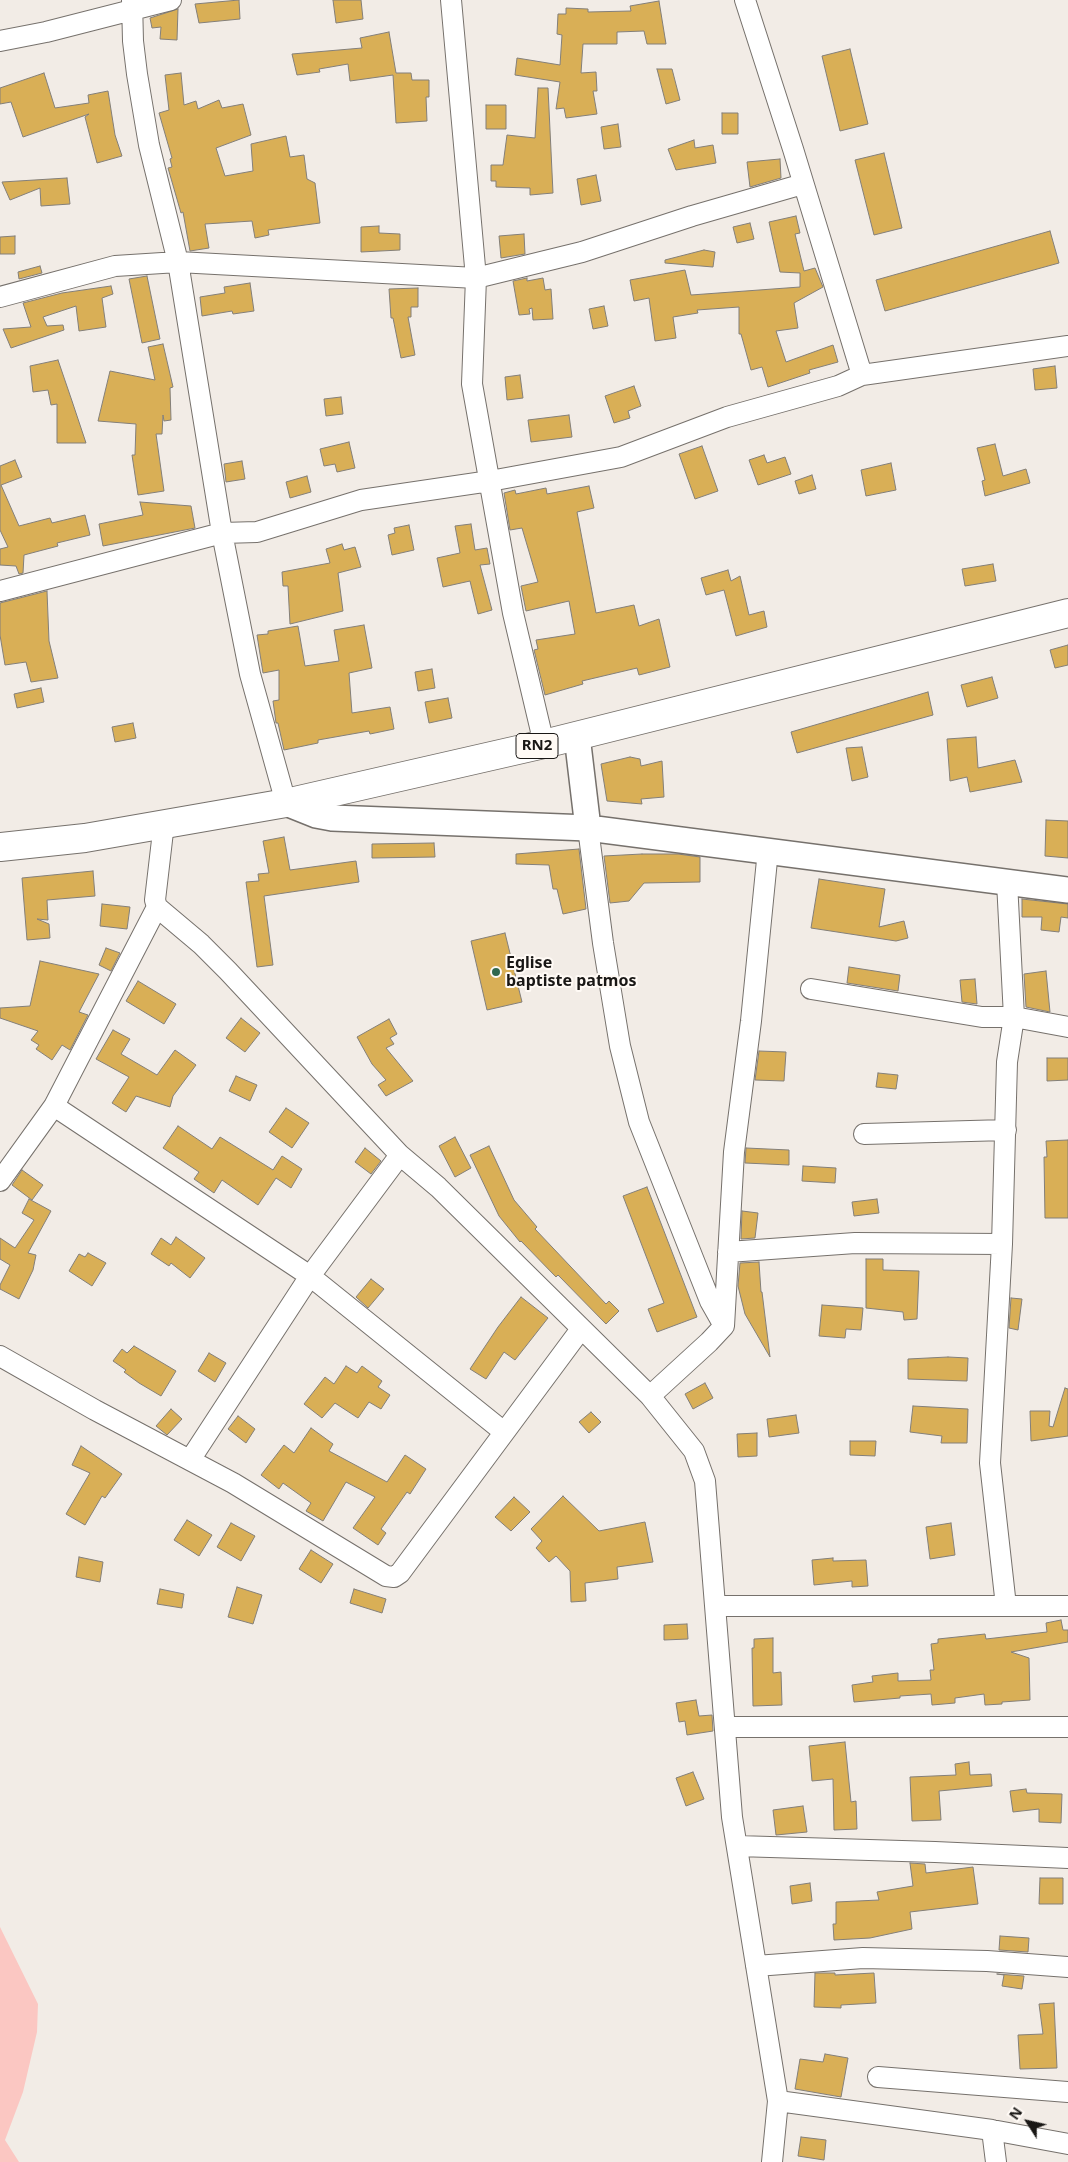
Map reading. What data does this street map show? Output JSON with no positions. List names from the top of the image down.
{
  "streets": {
    "highway": ["RN2"]
  },
  "places": ["Eglise baptiste patmos"],
  "north": "top left"
}
